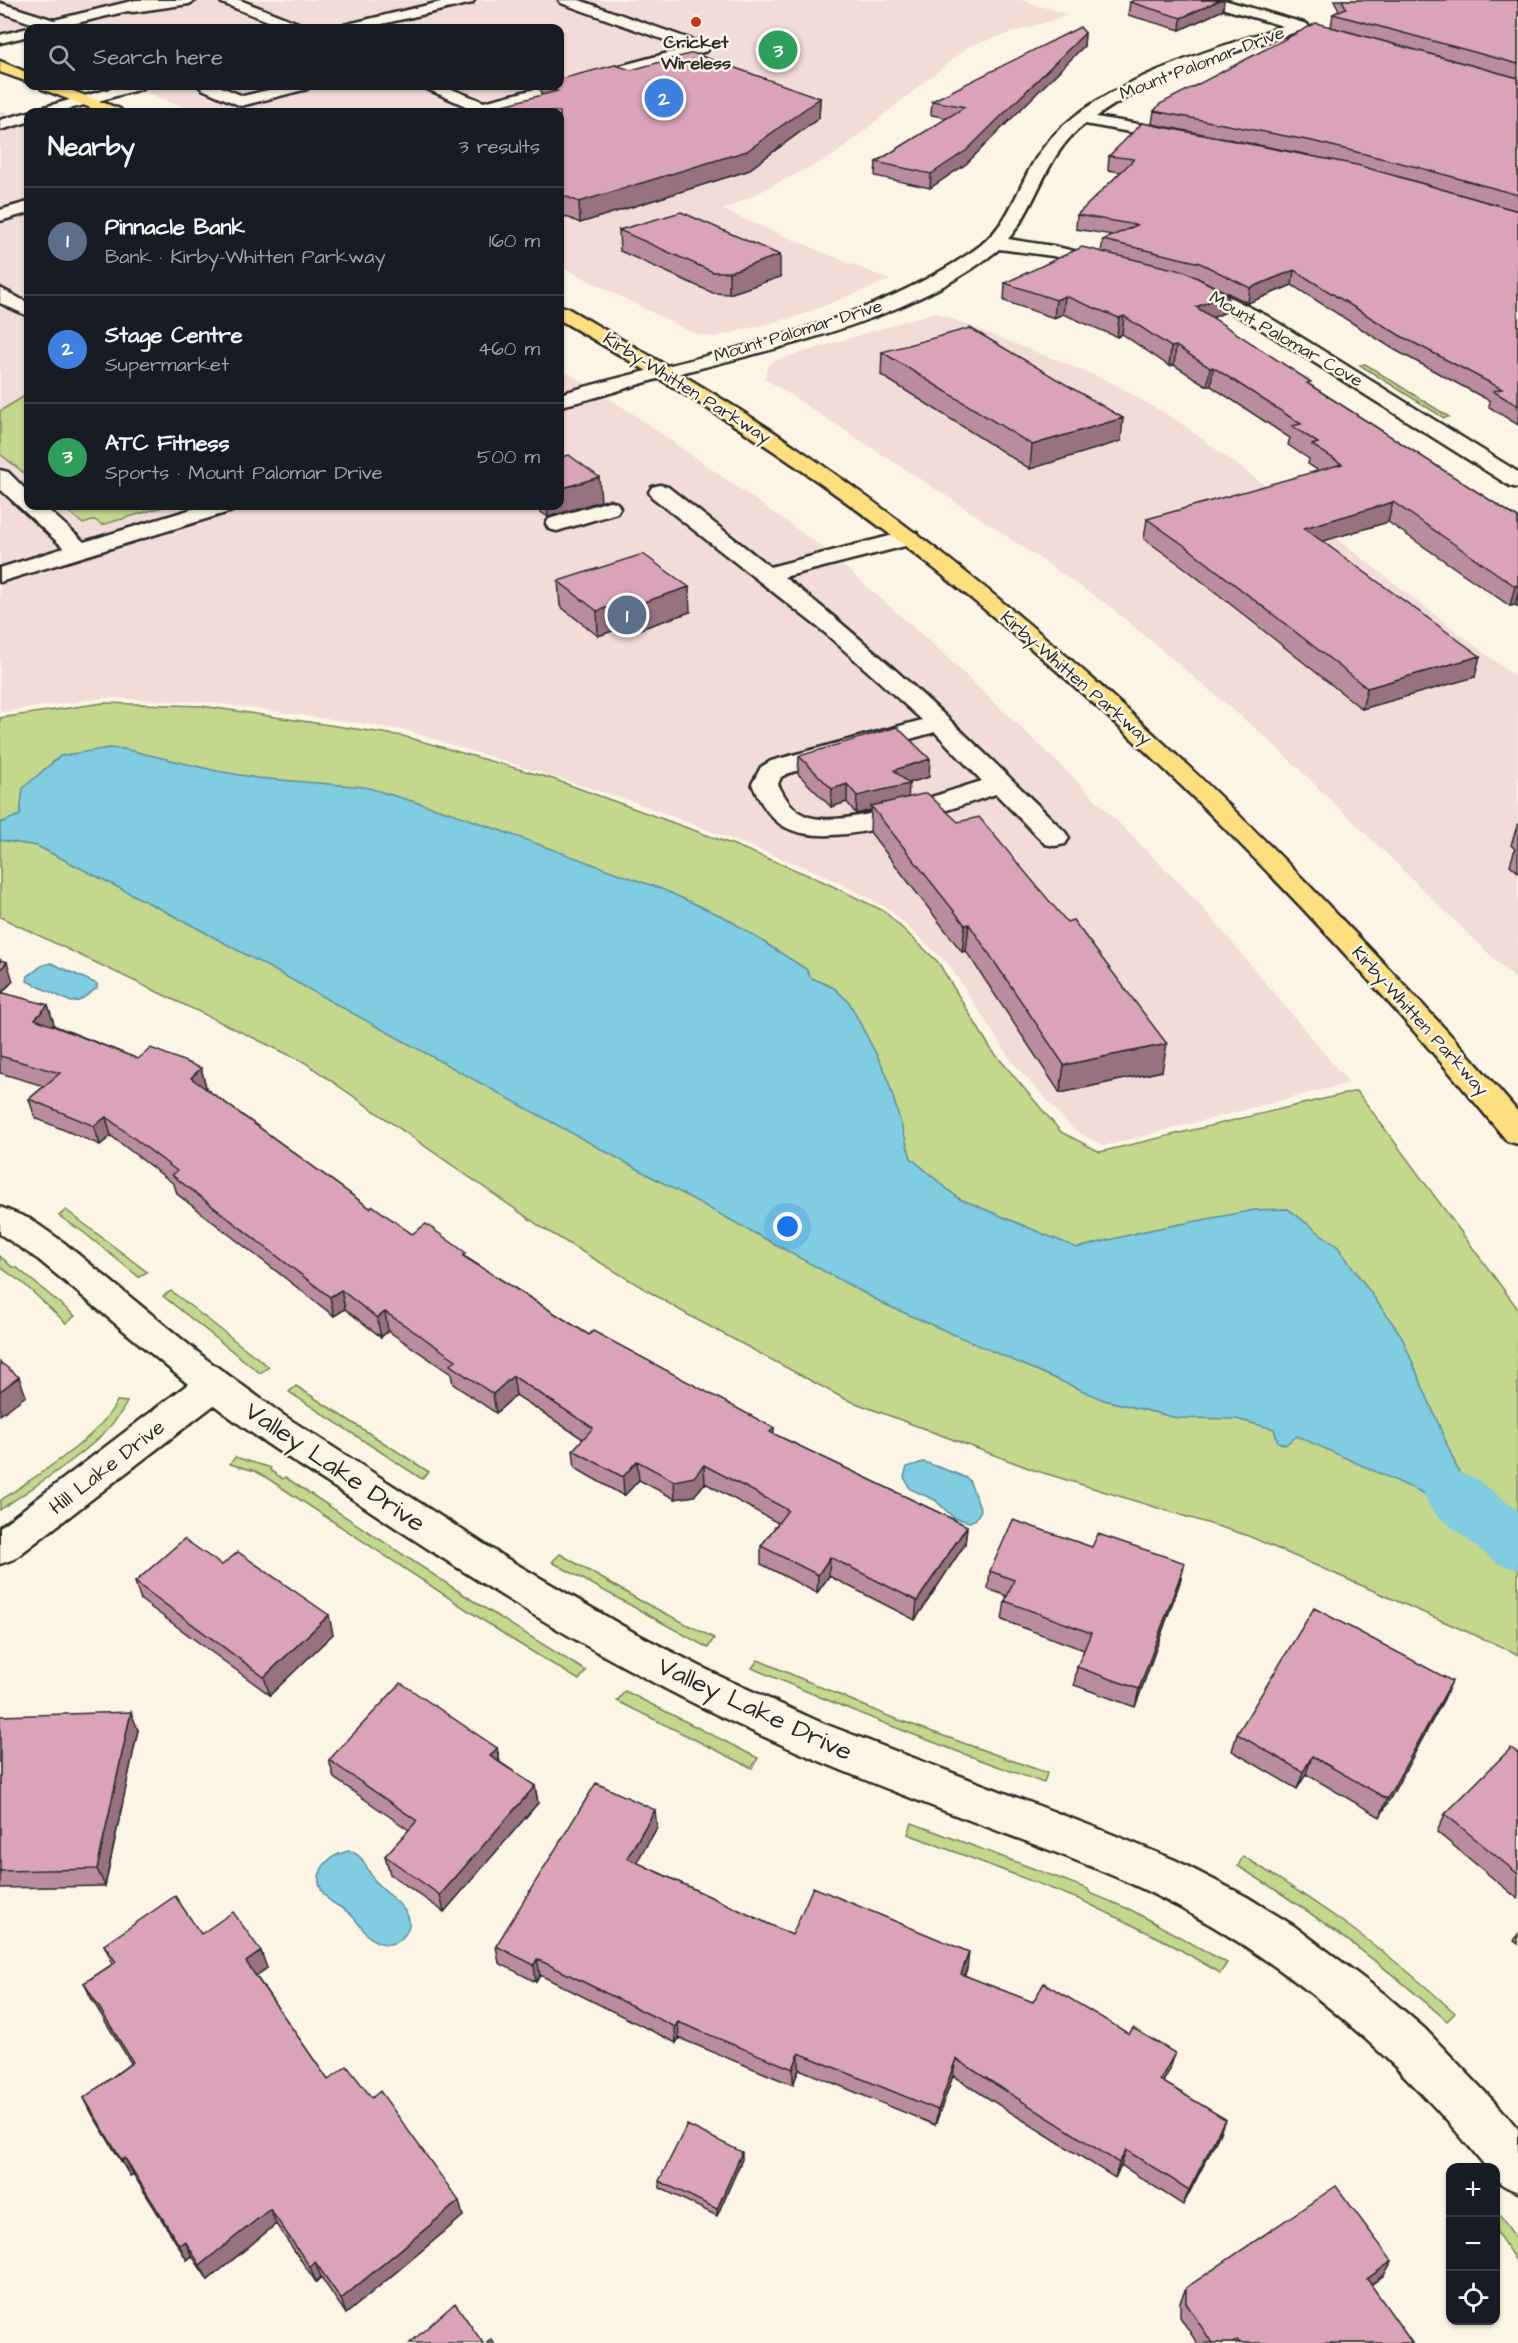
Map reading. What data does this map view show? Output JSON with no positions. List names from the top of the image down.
{
  "streets": {
    "main road": ["Kirby-Whitten Parkway"],
    "street": [
      "Mount Palomar Drive",
      "Mount Palomar Cove",
      "Hill Lake Drive",
      "Valley Lake Drive"
    ]
  },
  "crossings": [
    ["Mount Palomar Drive", "Kirby-Whitten Parkway"],
    ["Hill Lake Drive", "Valley Lake Drive"]
  ],
  "places": ["Cricket Wireless"],
  "page": {
    "search": "Search here",
    "pins": ["3", "2", "1"],
    "heading": ["Nearby", "3 results"],
    "list": [
      {
        "mark": "1",
        "name": "Pinnacle Bank",
        "note": "Bank · Kirby-Whitten Parkway",
        "value": "160 m"
      },
      {
        "mark": "2",
        "name": "Stage Centre",
        "note": "Supermarket",
        "value": "460 m"
      },
      {
        "mark": "3",
        "name": "ATC Fitness",
        "note": "Sports · Mount Palomar Drive",
        "value": "500 m"
      }
    ],
    "map_buttons": ["+", "−"]
  }
}
